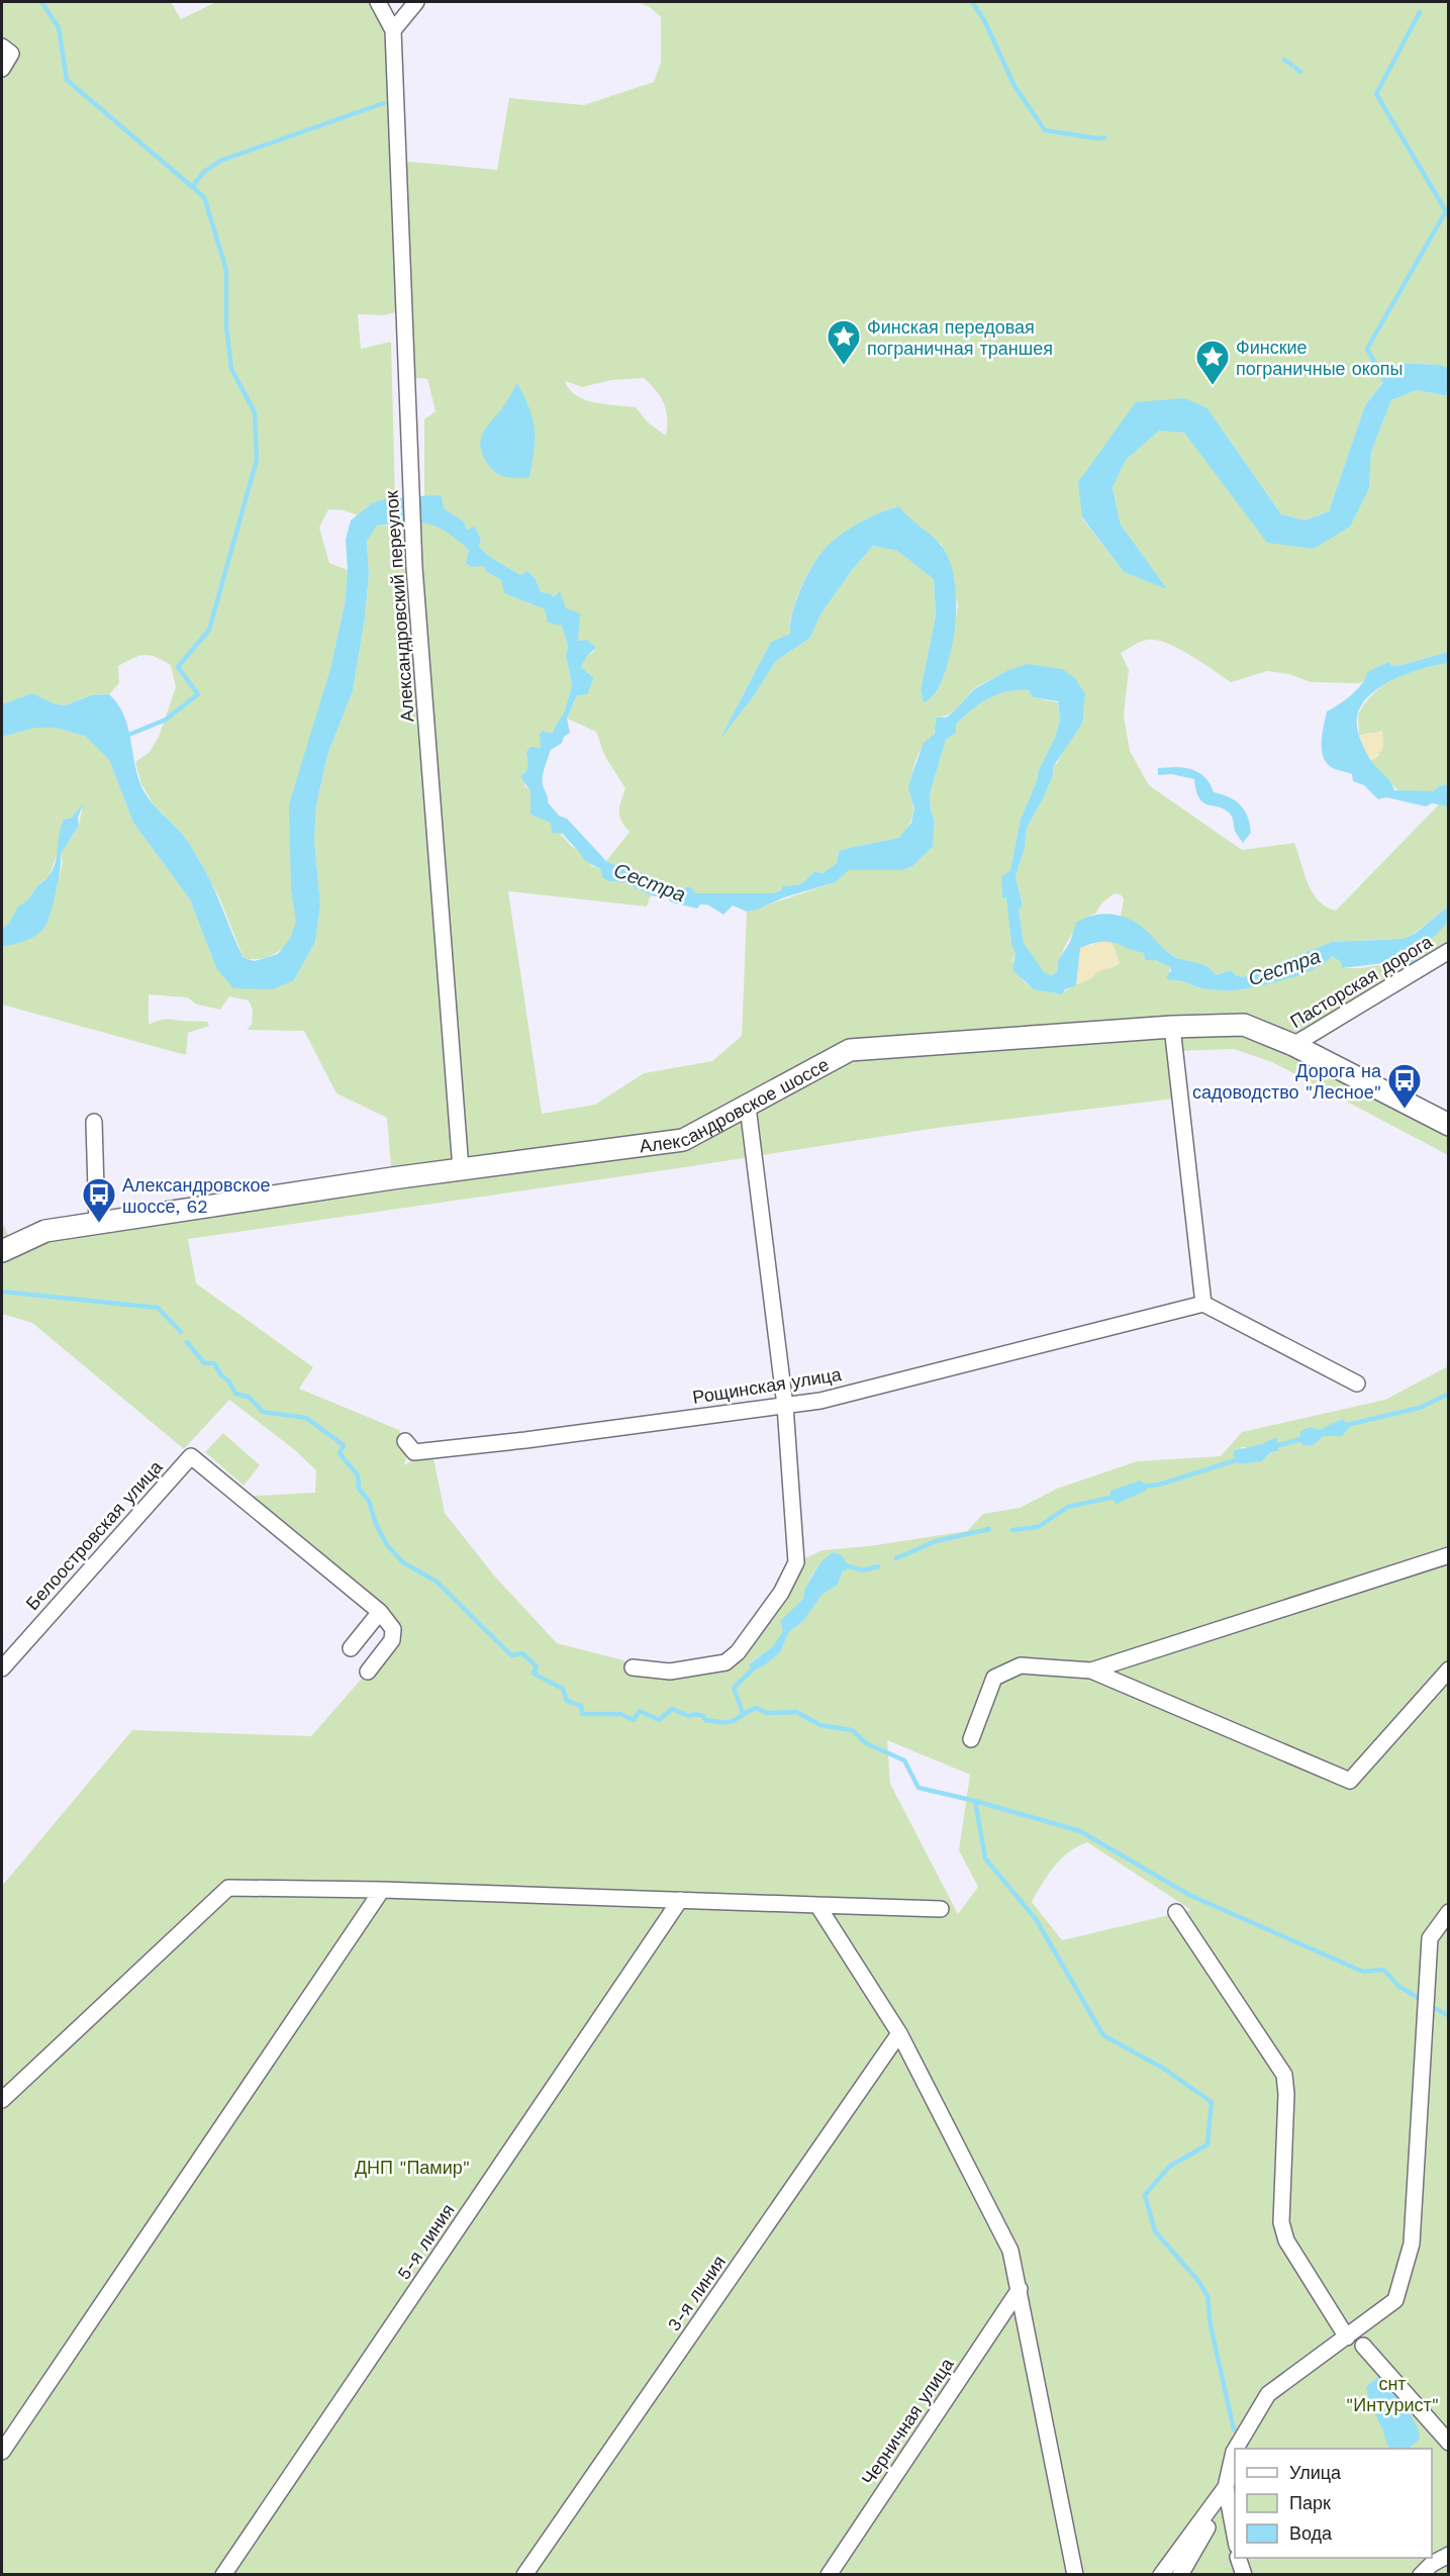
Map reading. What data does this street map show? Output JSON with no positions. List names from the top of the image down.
{
  "streets": {
    "street": [
      "Александровский переулок",
      "Пасторская дорога",
      "Александровское шоссе",
      "Рощинская улица",
      "Белоостровская улица",
      "5-я линия",
      "3-я линия",
      "Черничная улица"
    ]
  },
  "crossings": [
    ["Александровский переулок", "Александровское шоссе"],
    ["Пасторская дорога", "Александровское шоссе"]
  ],
  "water": ["Сестра"],
  "parks": ["ДНП \"Памир\"", "снт \"Интурист\""],
  "places": {
    "place": ["Финская передовая пограничная траншея", "Финские пограничные окопы"],
    "bus stop": ["Дорога на садоводство \"Лесное\"", "Александровское шоссе, 62"]
  },
  "legend": ["Улица", "Парк", "Вода"]
}
